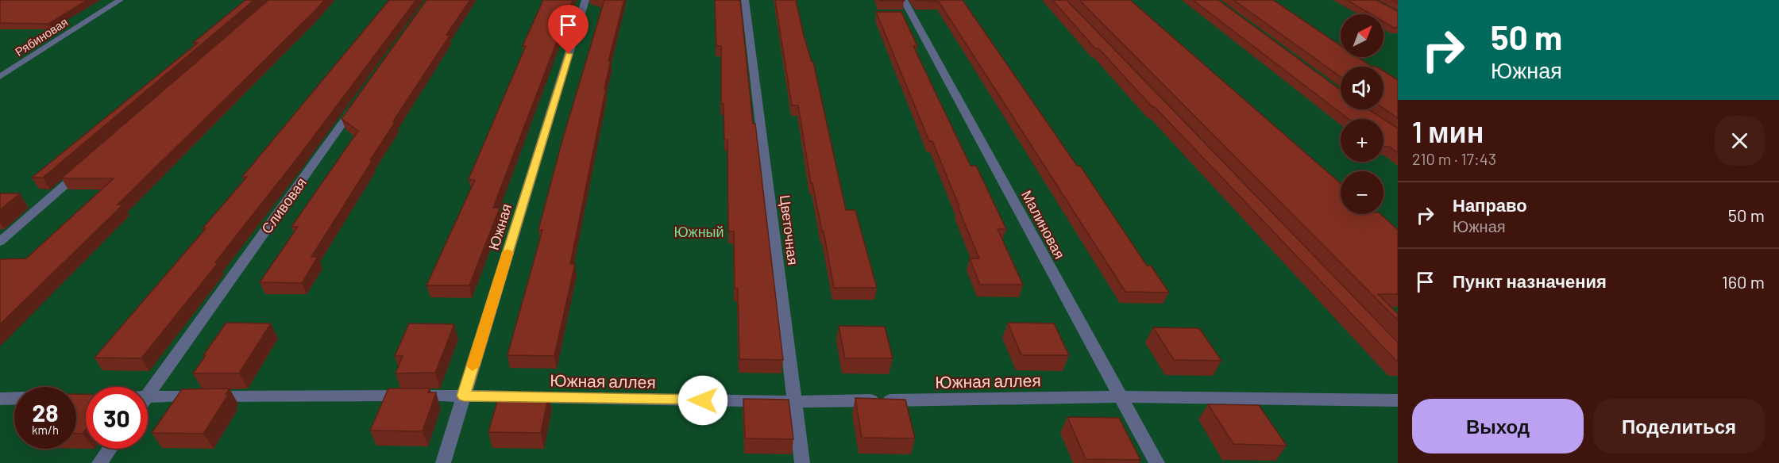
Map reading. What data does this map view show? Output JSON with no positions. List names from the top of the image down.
{
  "streets": {
    "street": [
      "Рябиновая",
      "Сливовая",
      "Малиновая",
      "Южная",
      "Цветочная",
      "Южная аллея"
    ]
  },
  "crossings": [
    ["Малиновая", "Южная аллея"],
    ["Южная", "Южная аллея"],
    ["Цветочная", "Южная аллея"]
  ],
  "parks": ["Южный"],
  "north": "top right",
  "page": {
    "turn": ["50 m", "Южная"],
    "map_buttons": ["+", "−"],
    "heading": ["1 мин", "210 m · 17:43"],
    "list": [
      {
        "name": "Направо",
        "note": "Южная",
        "value": "50 m"
      },
      {
        "name": "Пункт назначения",
        "value": "160 m"
      }
    ],
    "speed": "28 km/h",
    "limit": "30",
    "buttons": ["Выход", "Поделиться"]
  }
}
